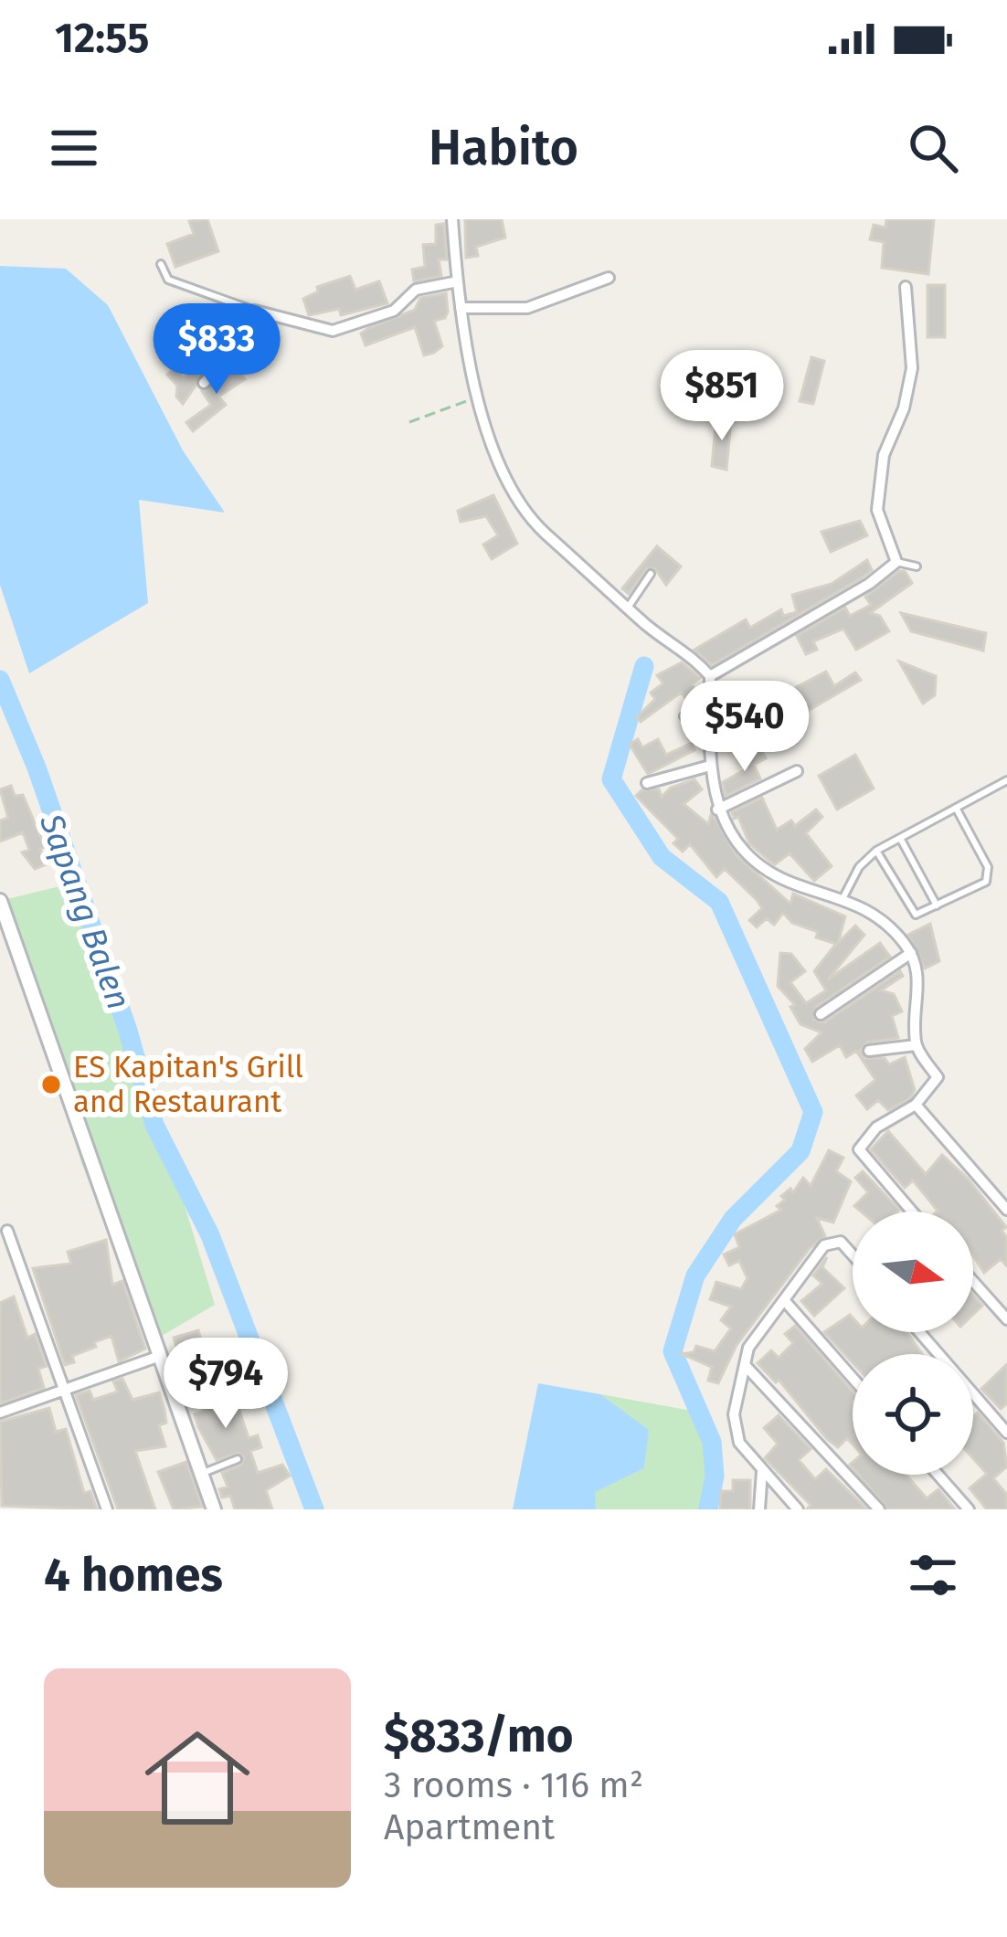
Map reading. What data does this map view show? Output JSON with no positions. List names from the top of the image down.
{
  "water": ["Sapang Balen"],
  "places": ["ES Kapitan's Grill and Restaurant"],
  "north": "right",
  "page": {
    "status": "12:55",
    "header": "Habito",
    "price": [
      "$833",
      "$851",
      "$540",
      "$794"
    ],
    "heading": "4 homes",
    "list": [
      {
        "name": "$833/mo",
        "note": "3 rooms · 116 m² · Apartment"
      }
    ]
  }
}
